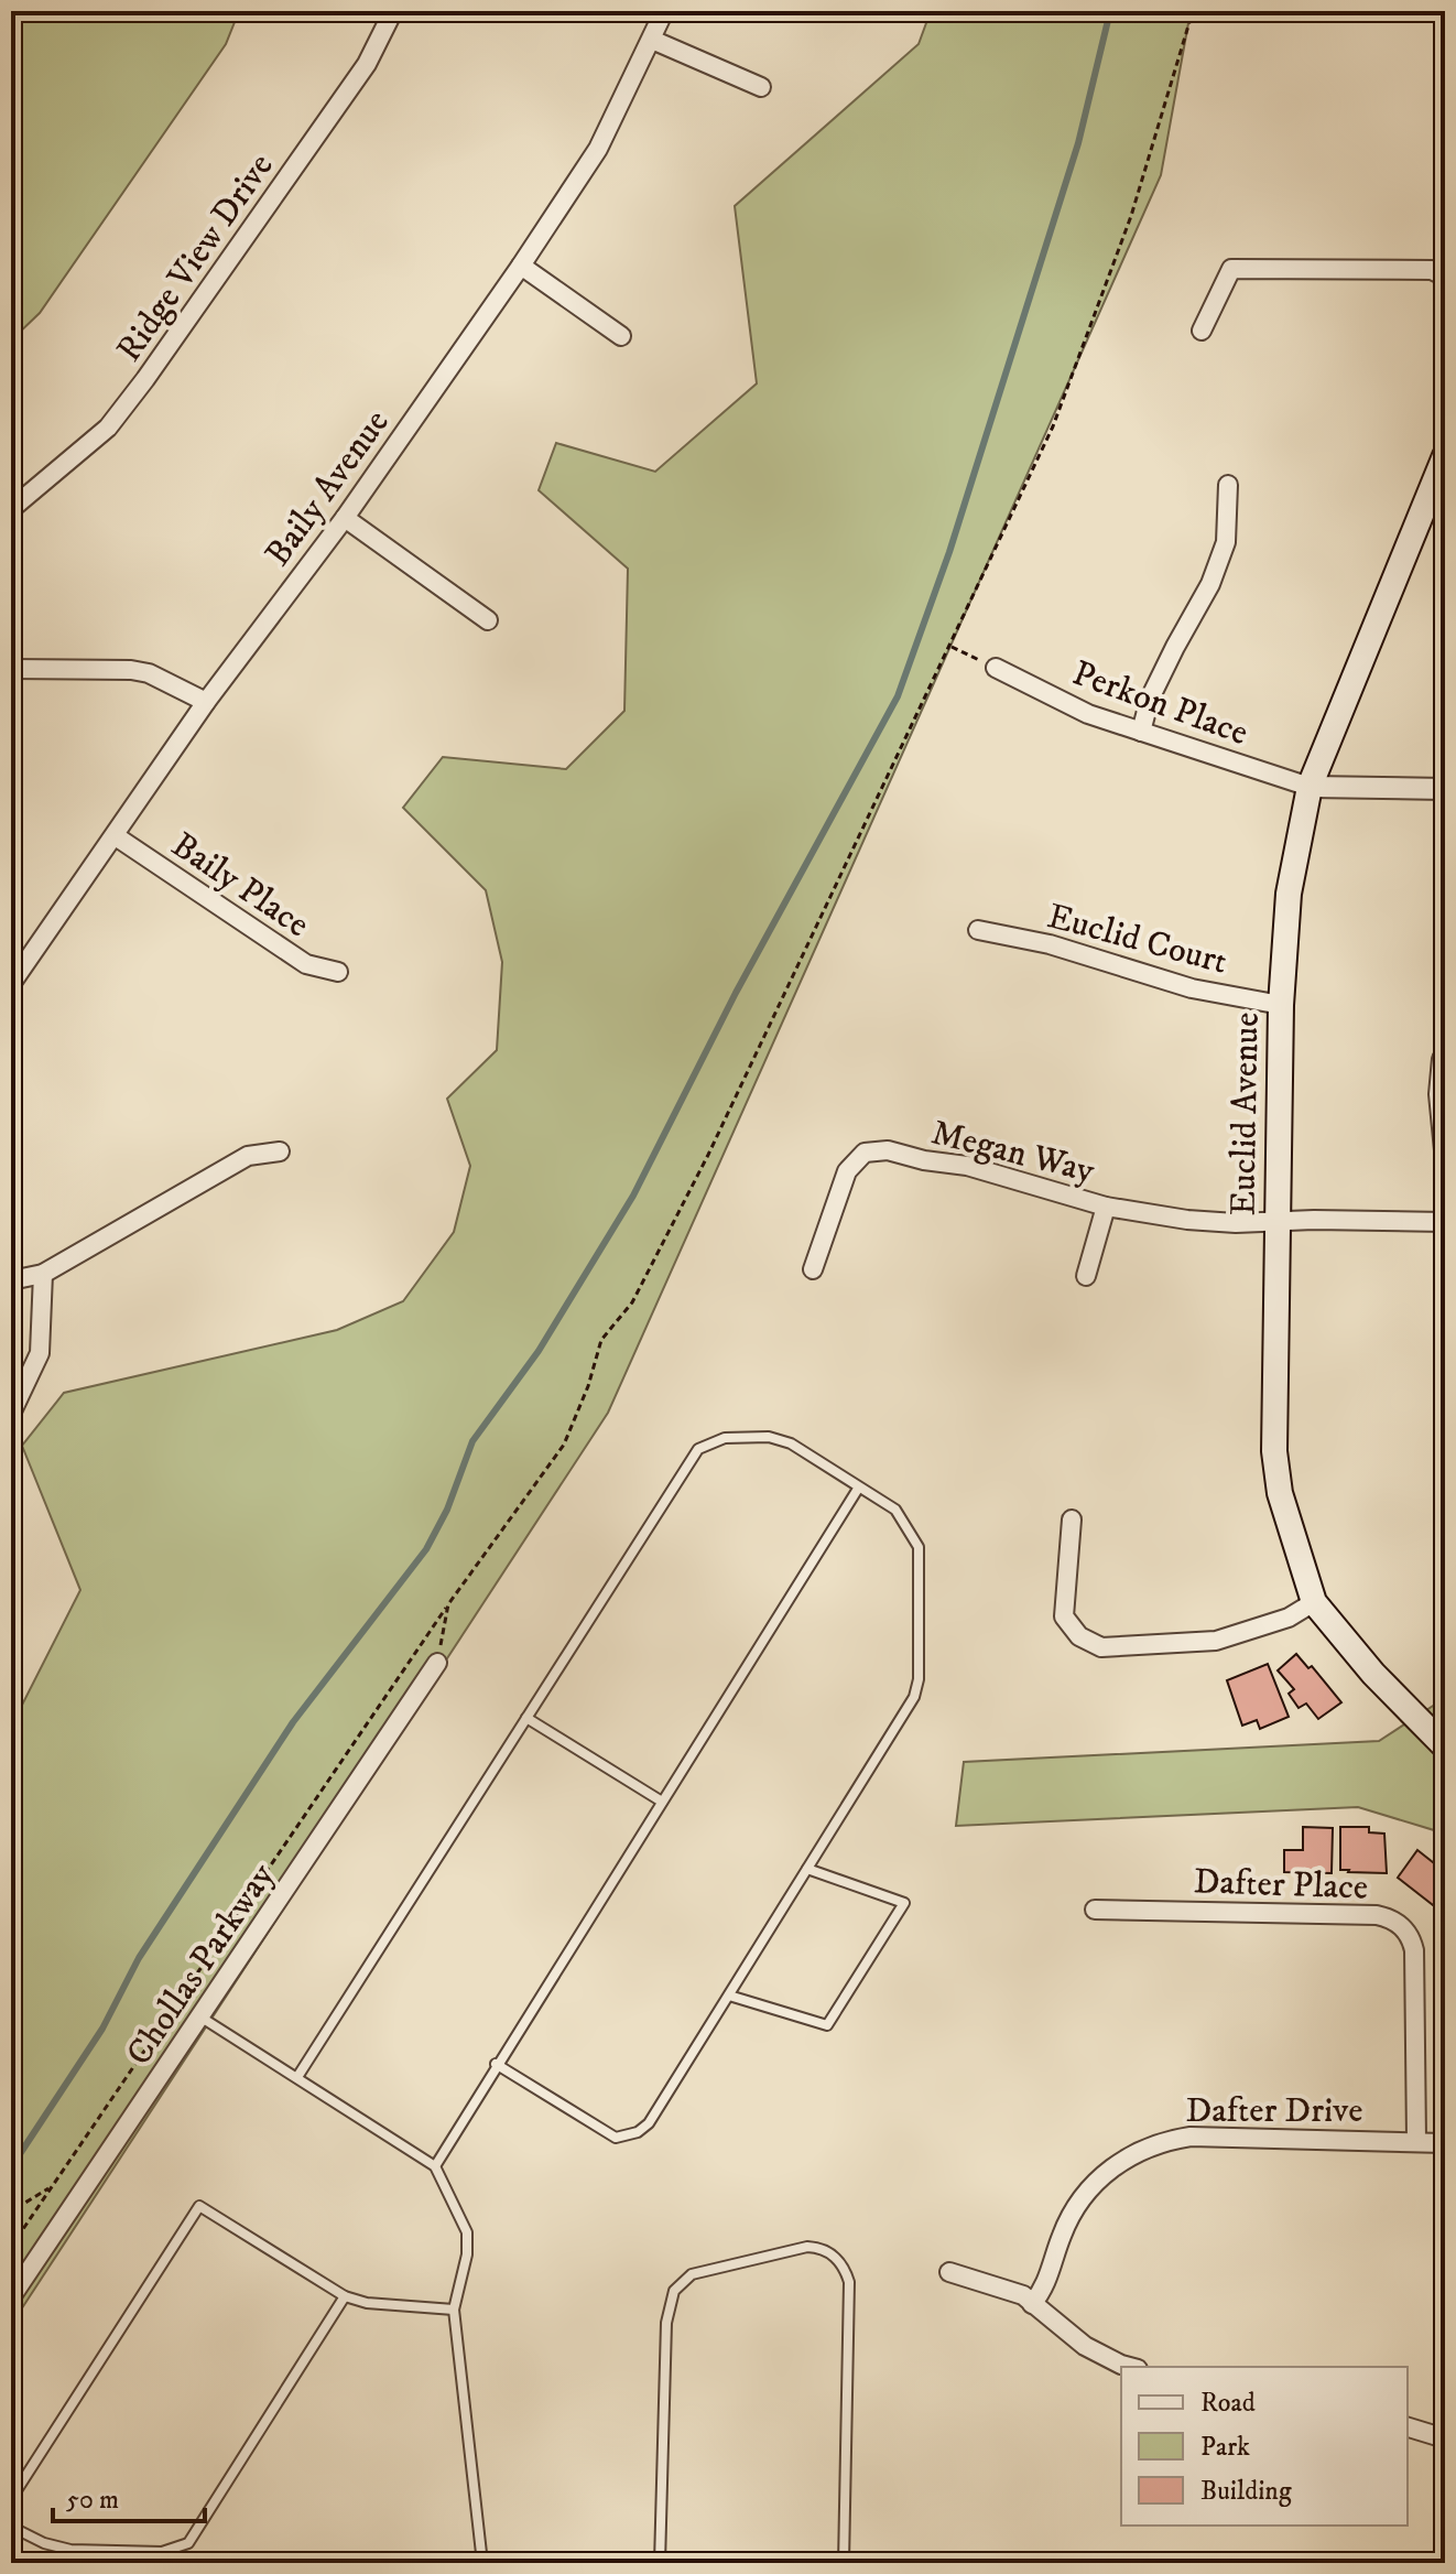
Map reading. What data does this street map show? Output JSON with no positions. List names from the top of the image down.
{
  "streets": {
    "main road": ["Euclid Avenue"],
    "street": [
      "Ridge View Drive",
      "Baily Avenue",
      "Perkon Place",
      "Baily Place",
      "Euclid Court",
      "Megan Way",
      "Dafter Place",
      "Chollas Parkway",
      "Dafter Drive"
    ]
  },
  "crossings": [
    ["Baily Avenue", "Baily Place"],
    ["Perkon Place", "Euclid Avenue"],
    ["Euclid Court", "Euclid Avenue"],
    ["Euclid Avenue", "Megan Way"],
    ["Dafter Place", "Dafter Drive"]
  ],
  "legend": ["Road", "Park", "Building"],
  "scale_bar": "50 m"
}
